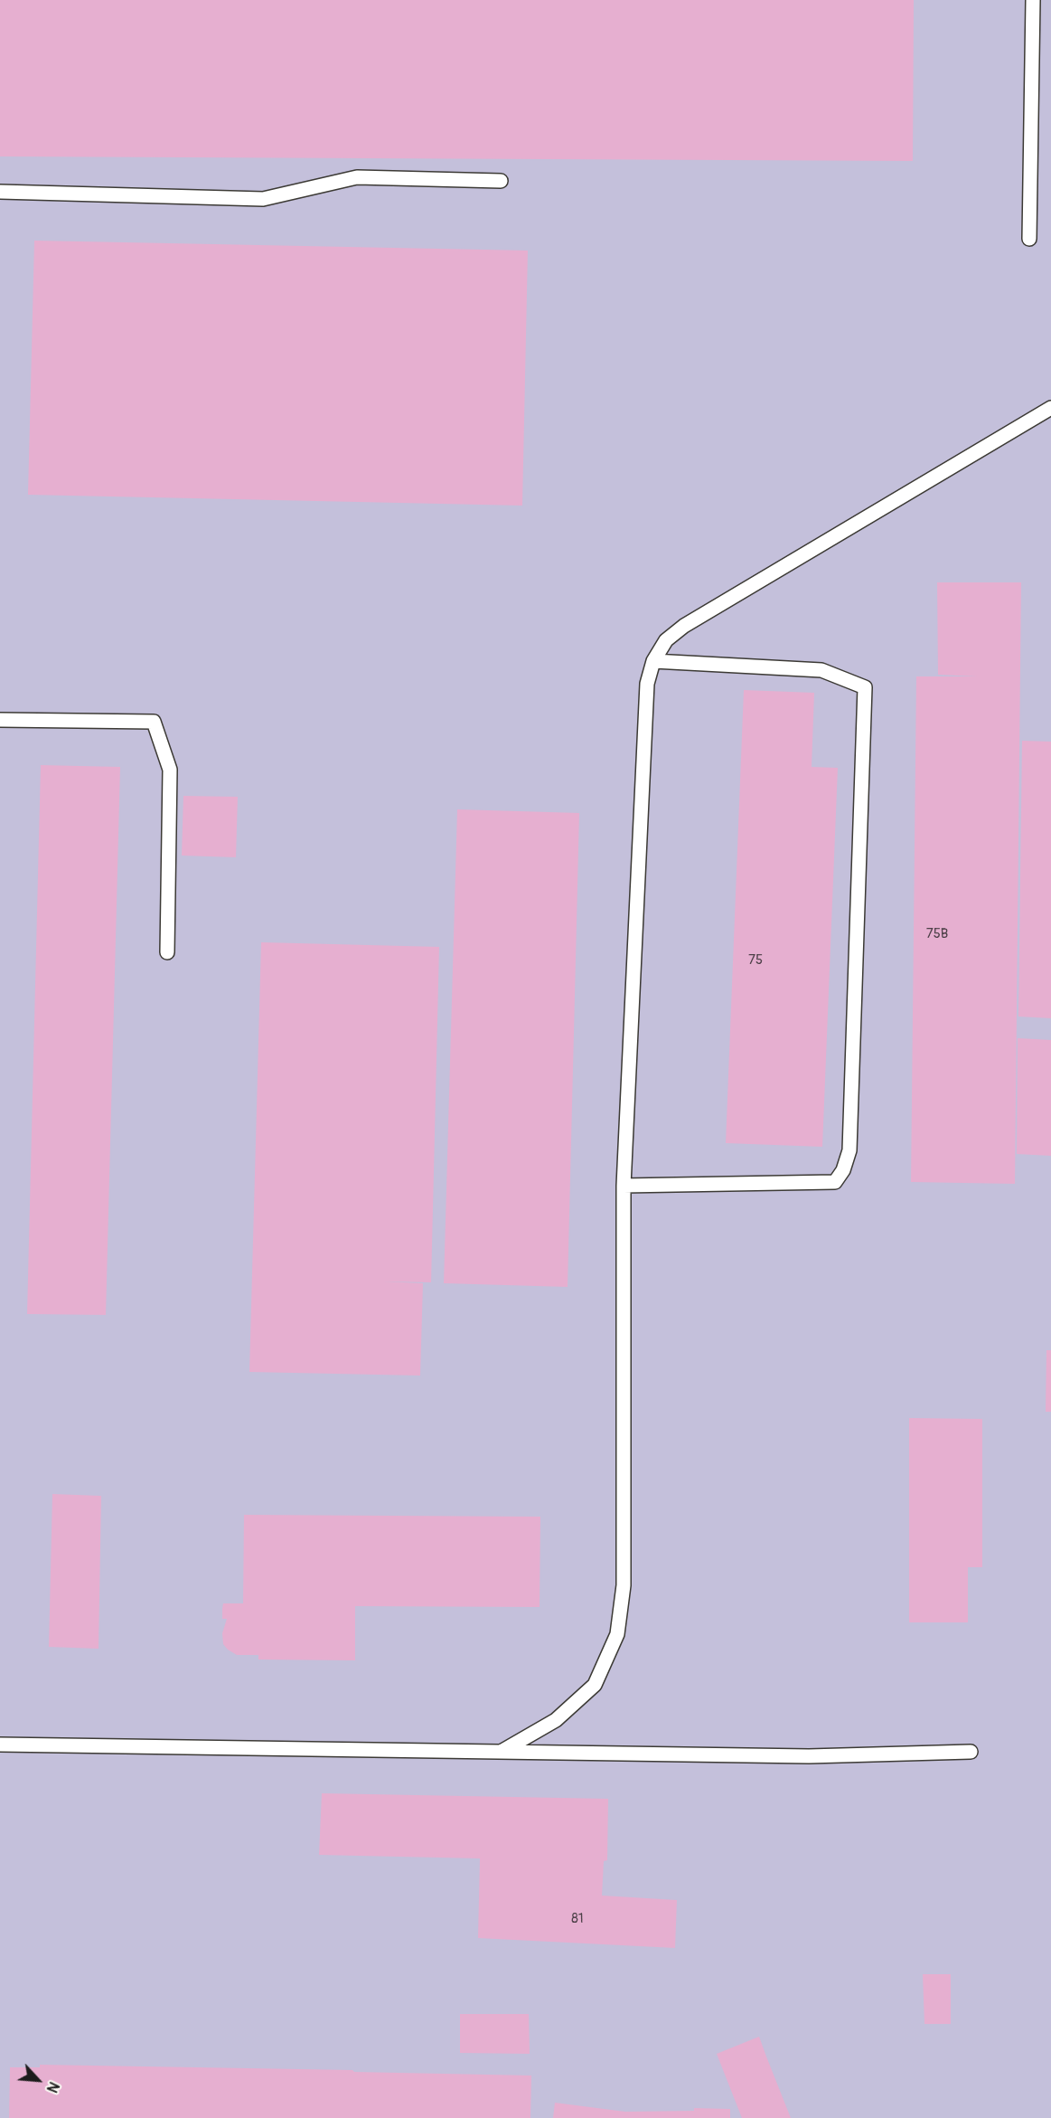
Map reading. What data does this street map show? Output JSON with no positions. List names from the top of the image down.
{
  "house_numbers": ["75B", "75", "81"],
  "north": "bottom right"
}
